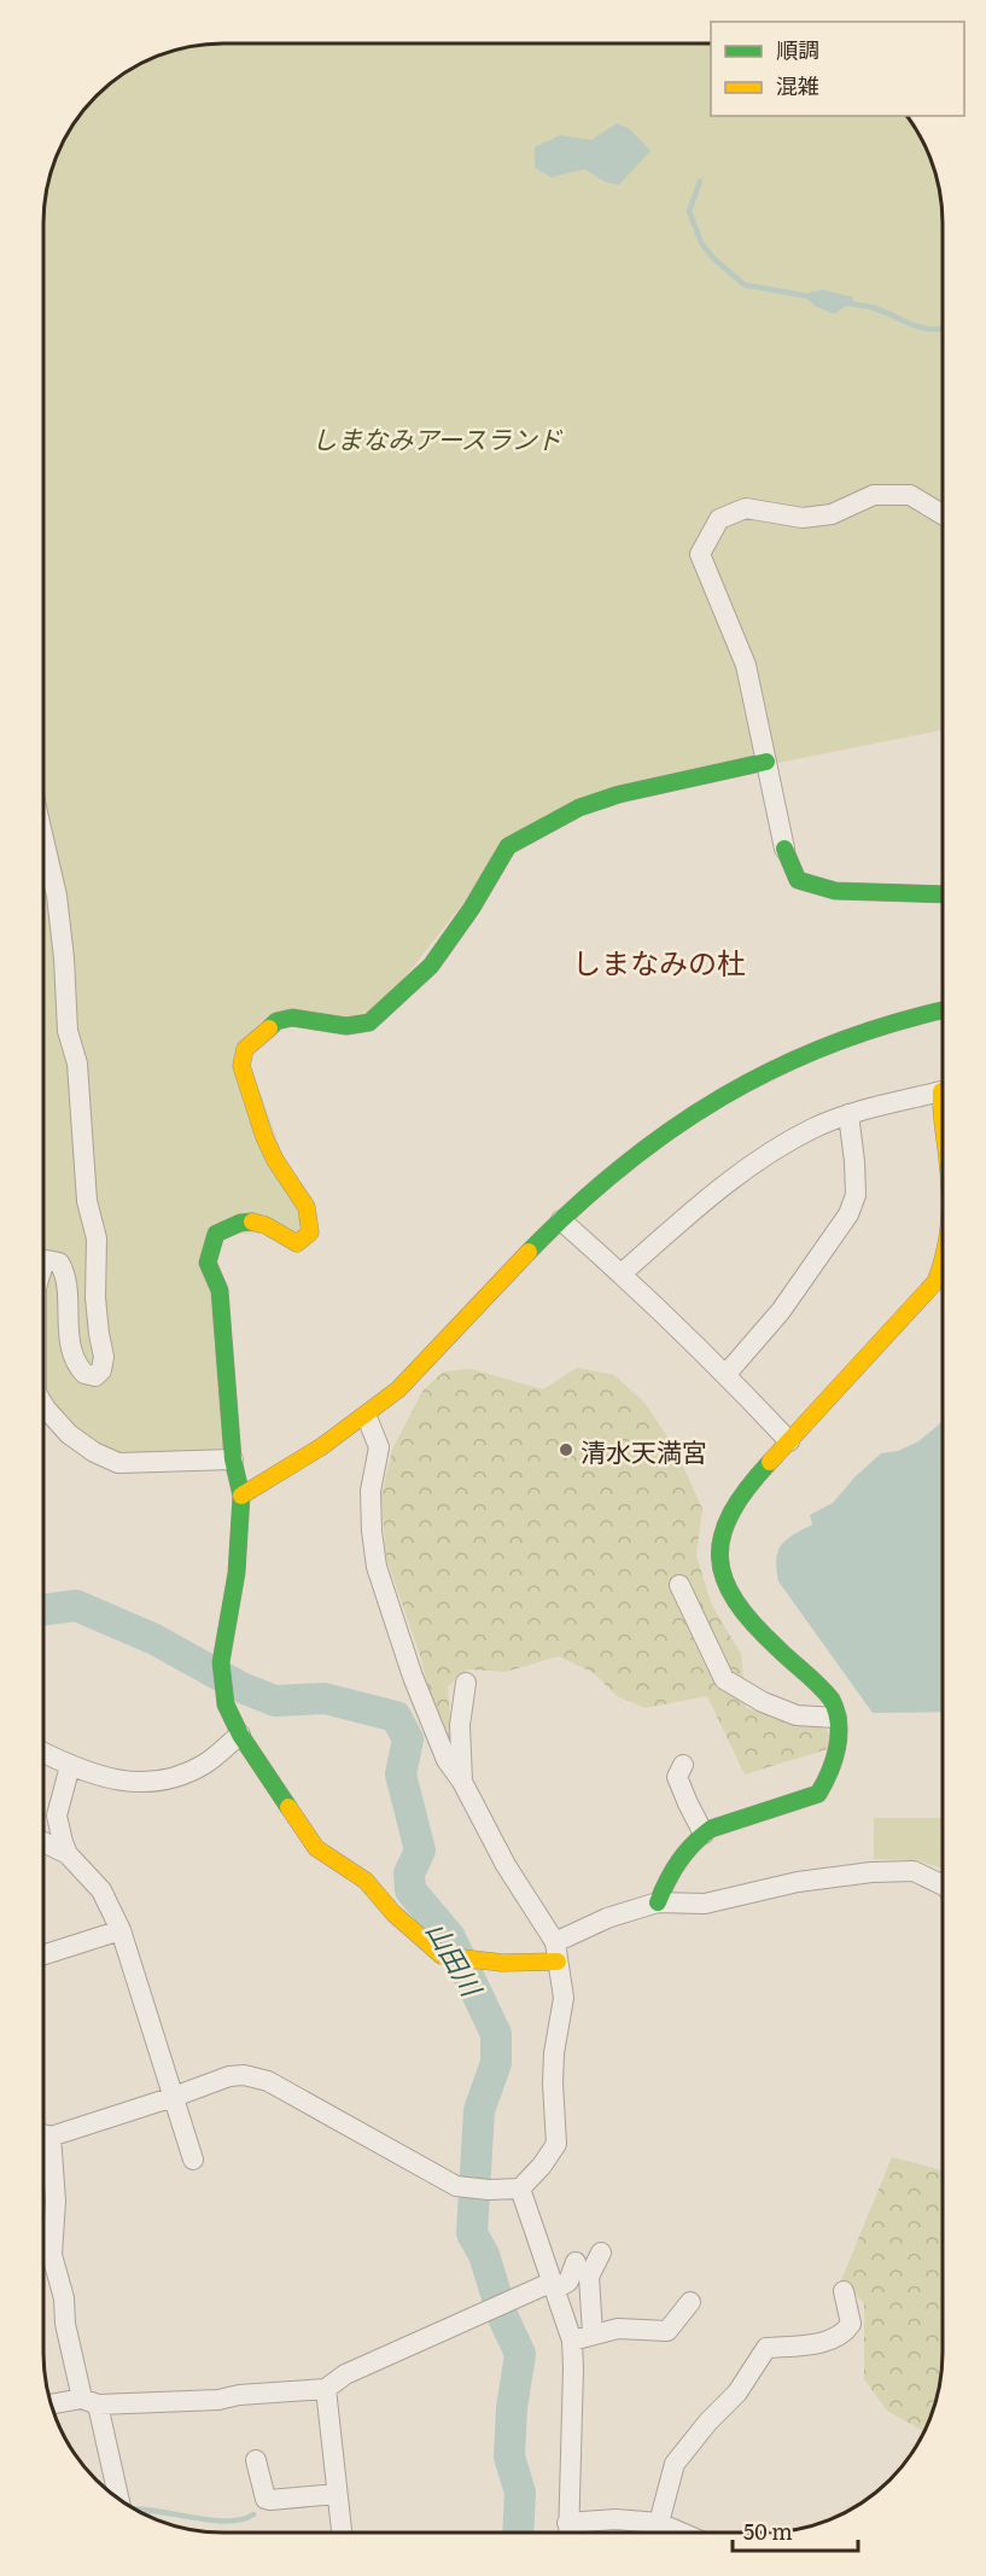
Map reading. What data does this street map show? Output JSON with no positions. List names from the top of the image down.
{
  "districts": ["しまなみの杜"],
  "water": ["山田川"],
  "parks": ["しまなみアースランド"],
  "places": ["清水天満宮"],
  "legend": ["順調", "混雑"],
  "scale_bar": "50 m"
}
